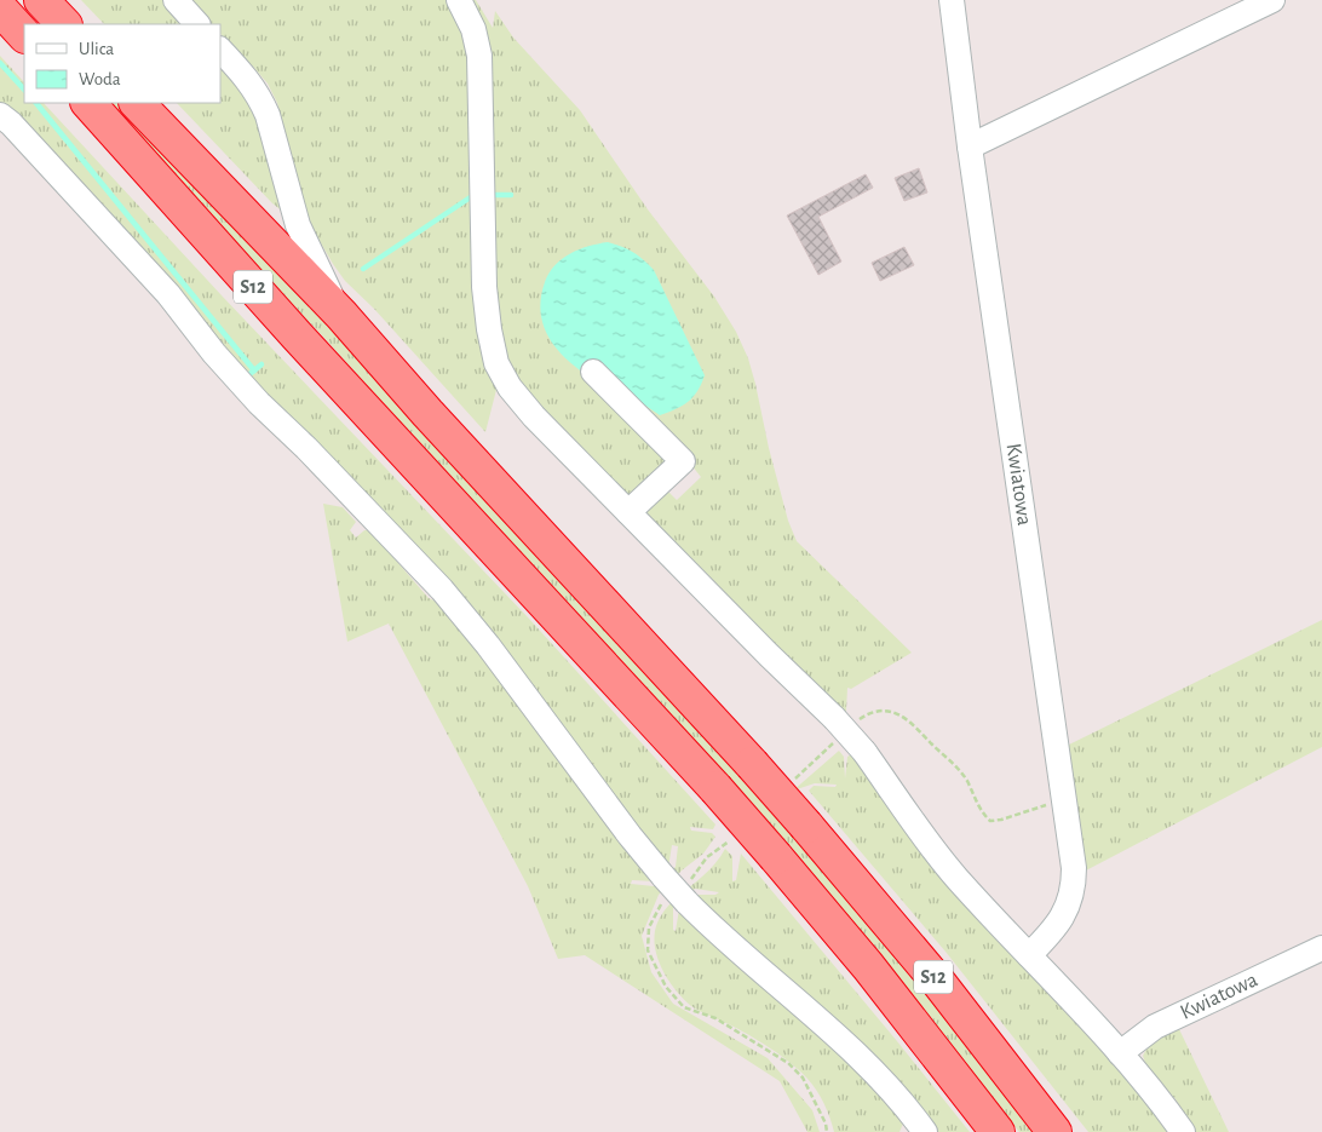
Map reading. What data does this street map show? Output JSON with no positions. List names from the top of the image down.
{
  "streets": {
    "highway": ["S12"],
    "street": ["Kwiatowa"]
  },
  "legend": ["Ulica", "Woda"]
}
